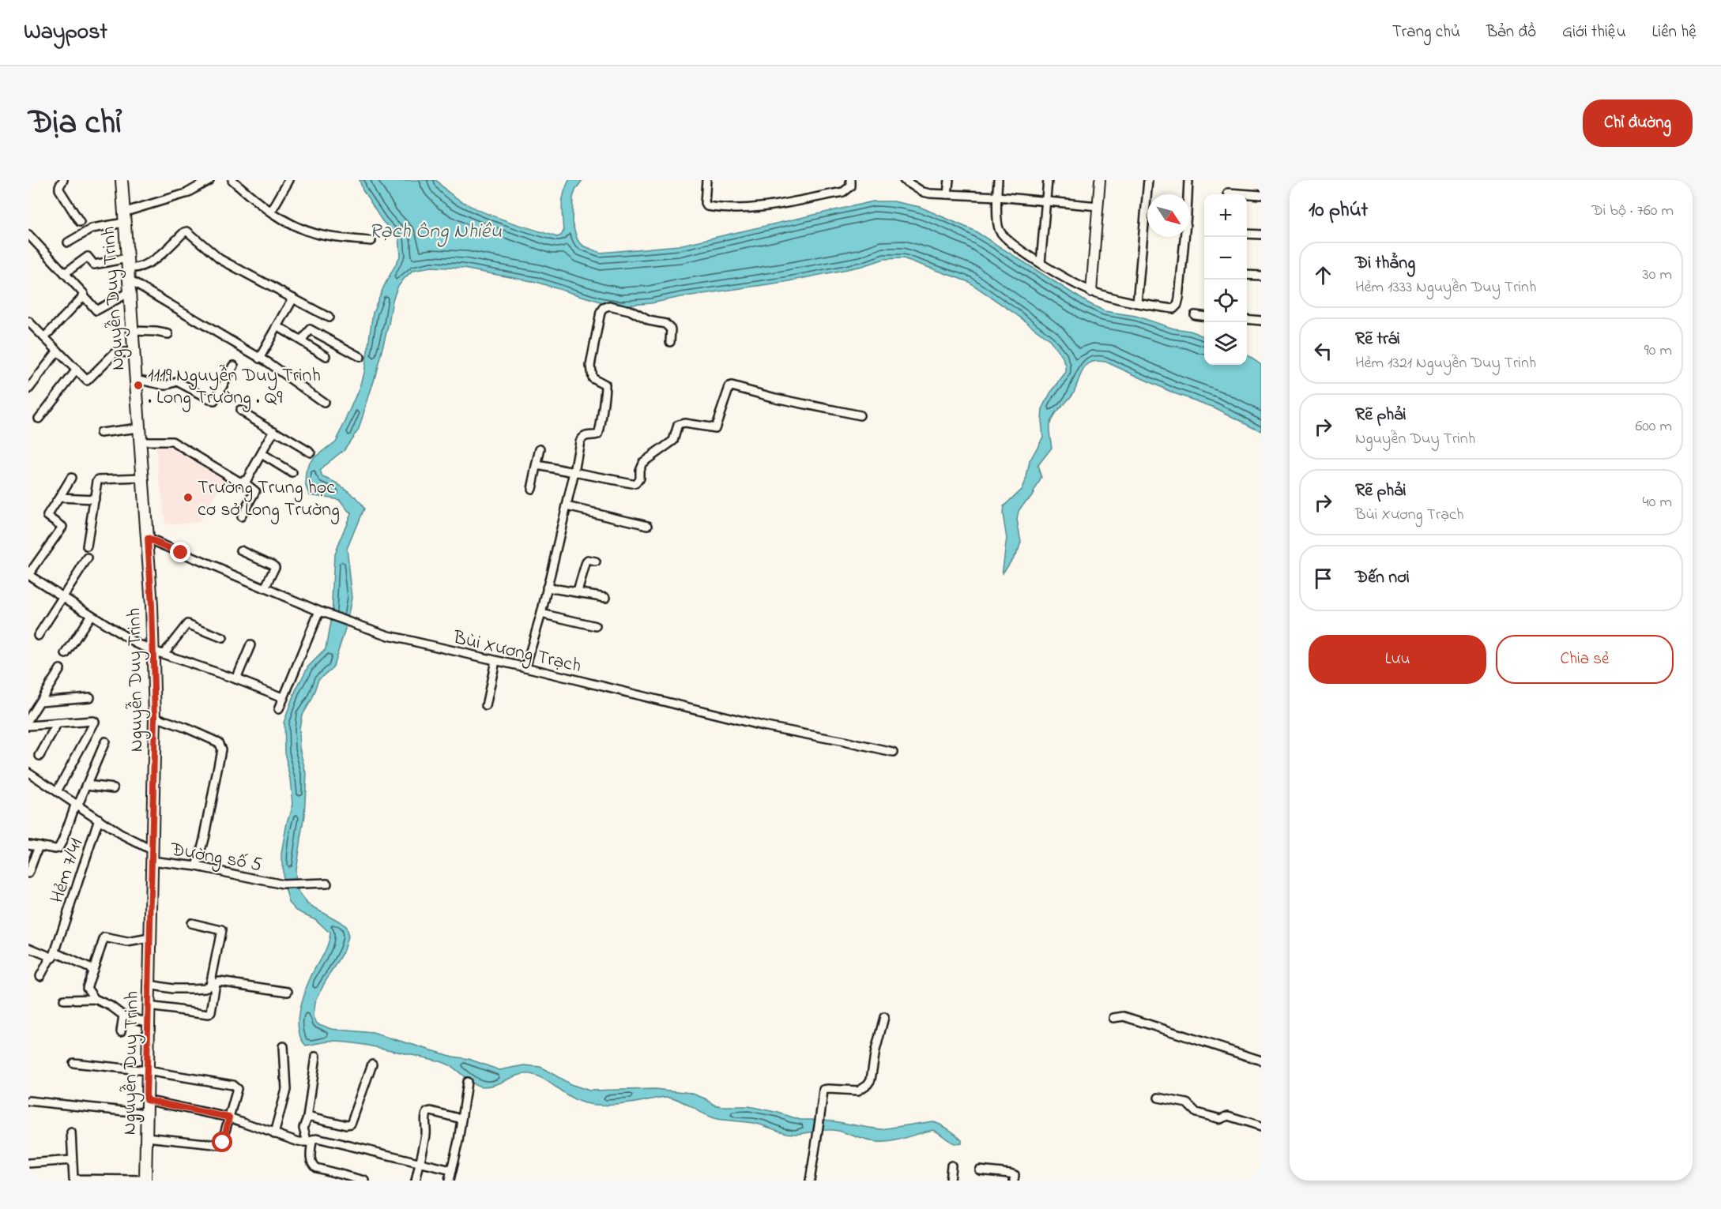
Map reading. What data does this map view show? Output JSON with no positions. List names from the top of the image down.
{
  "streets": {
    "main road": ["Nguyễn Duy Trinh"],
    "street": ["Bùi Xương Trạch", "Đường số 5", "Hẻm 7/41"]
  },
  "crossings": [
    ["Nguyễn Duy Trinh", "Bùi Xương Trạch"],
    ["Nguyễn Duy Trinh", "Đường số 5"]
  ],
  "water": ["Rạch Ông Nhiêu"],
  "places": ["1119 Nguyễn Duy Trinh . Long Trường . Q9", "Trường Trung học cơ sở Long Trường"],
  "north": "bottom right",
  "page": {
    "header": "Waypost",
    "nav": [
      "Trang chủ",
      "Bản đồ",
      "Giới thiệu",
      "Liên hệ"
    ],
    "title": "Địa chỉ",
    "buttons": [
      "Chỉ đường",
      ["Lưu", "Chia sẻ"]
    ],
    "heading": ["10 phút", "Đi bộ · 760 m"],
    "map_buttons": ["+", "−"],
    "list": [
      ["Đi thẳng", "Hẻm 1333 Nguyễn Duy Trinh", "30 m"],
      ["Rẽ trái", "Hẻm 1321 Nguyễn Duy Trinh", "90 m"],
      ["Rẽ phải", "Nguyễn Duy Trinh", "600 m"],
      ["Rẽ phải", "Bùi Xương Trạch", "40 m"],
      "Đến nơi"
    ]
  }
}
